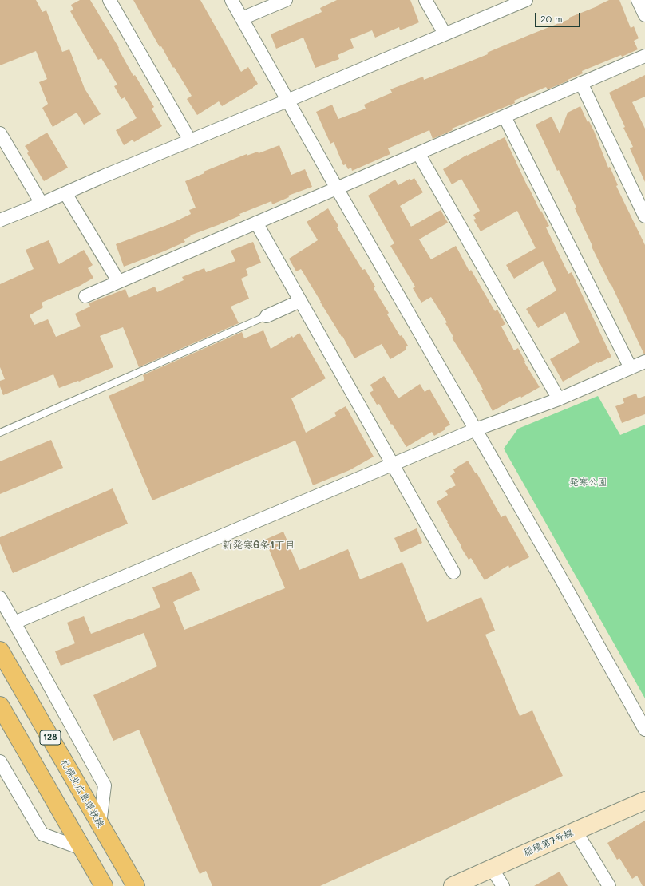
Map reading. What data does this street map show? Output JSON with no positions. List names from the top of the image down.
{
  "streets": {
    "main road": ["128", "札幌北広島環状線"],
    "street": ["稲積第7号線"]
  },
  "districts": ["新発寒6条1丁目"],
  "parks": ["発寒公園"],
  "scale_bar": "20 m"
}
